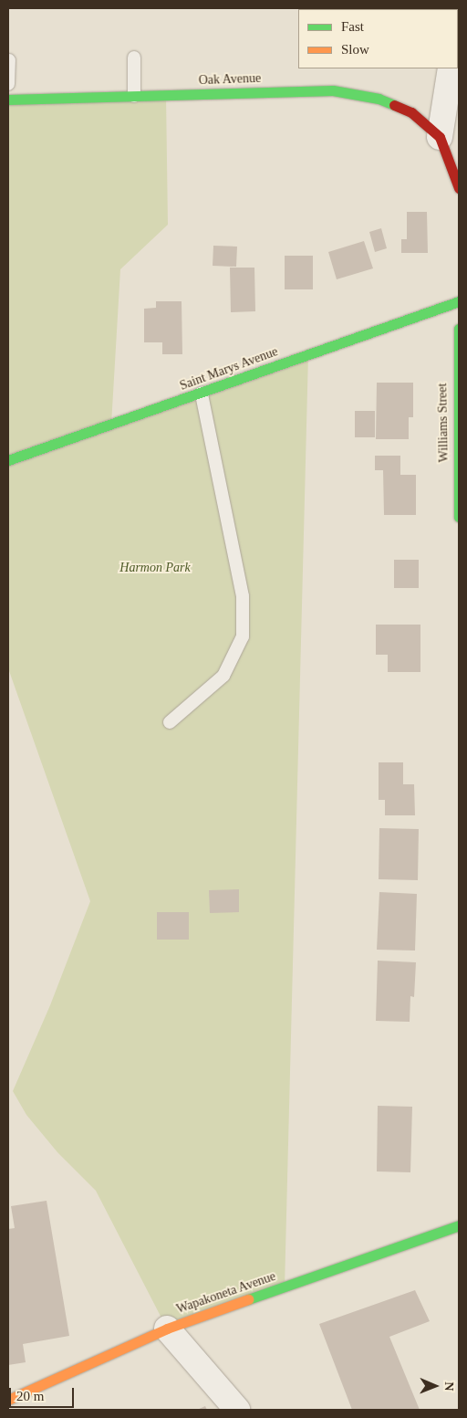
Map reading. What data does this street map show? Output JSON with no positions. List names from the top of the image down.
{
  "streets": {
    "main road": [
      "Oak Avenue",
      "Saint Marys Avenue",
      "Williams Street",
      "Wapakoneta Avenue"
    ]
  },
  "parks": ["Harmon Park"],
  "legend": ["Fast", "Slow"],
  "scale_bar": "20 m",
  "north": "right"
}
